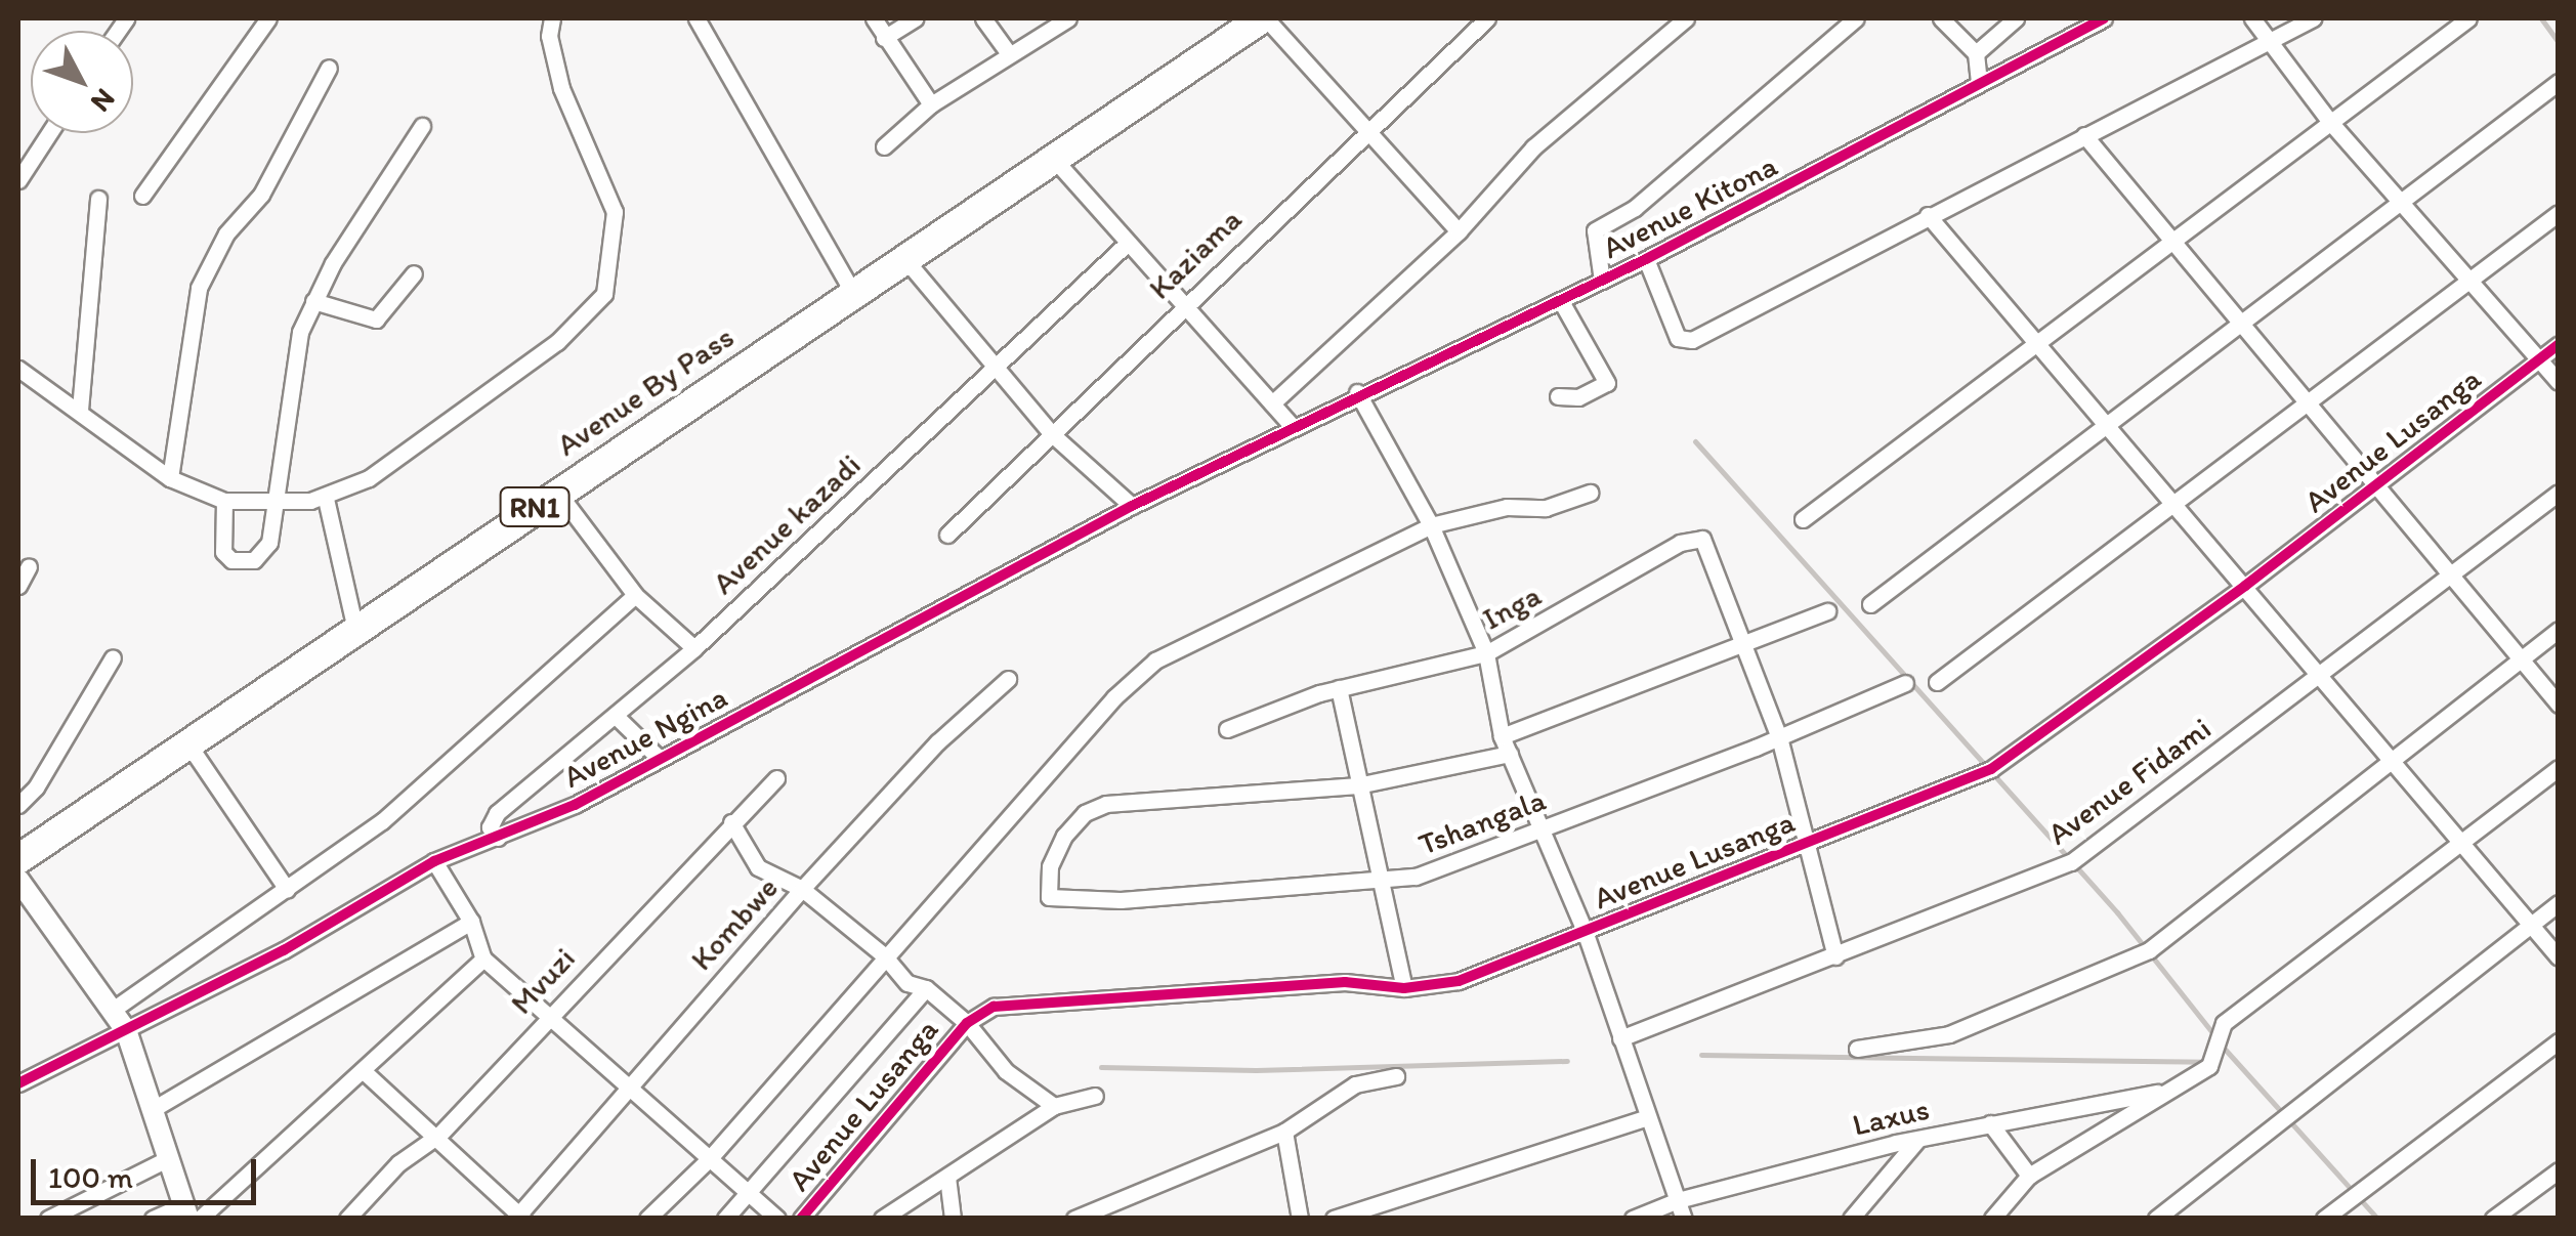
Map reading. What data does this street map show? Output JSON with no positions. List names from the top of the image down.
{
  "streets": {
    "highway": ["Avenue By Pass", "RN1"],
    "street": [
      "Avenue Kitona",
      "Kaziama",
      "Avenue Lusanga",
      "Avenue kazadi",
      "Inga",
      "Avenue Ngina",
      "Avenue Fidami",
      "Tshangala",
      "Kombwe",
      "Mvuzi",
      "Laxus"
    ]
  },
  "crossings": [
    ["Avenue Kitona", "Avenue Ngina"],
    ["Avenue kazadi", "Avenue Ngina"]
  ],
  "scale_bar": "100 m",
  "north": "bottom right"
}
